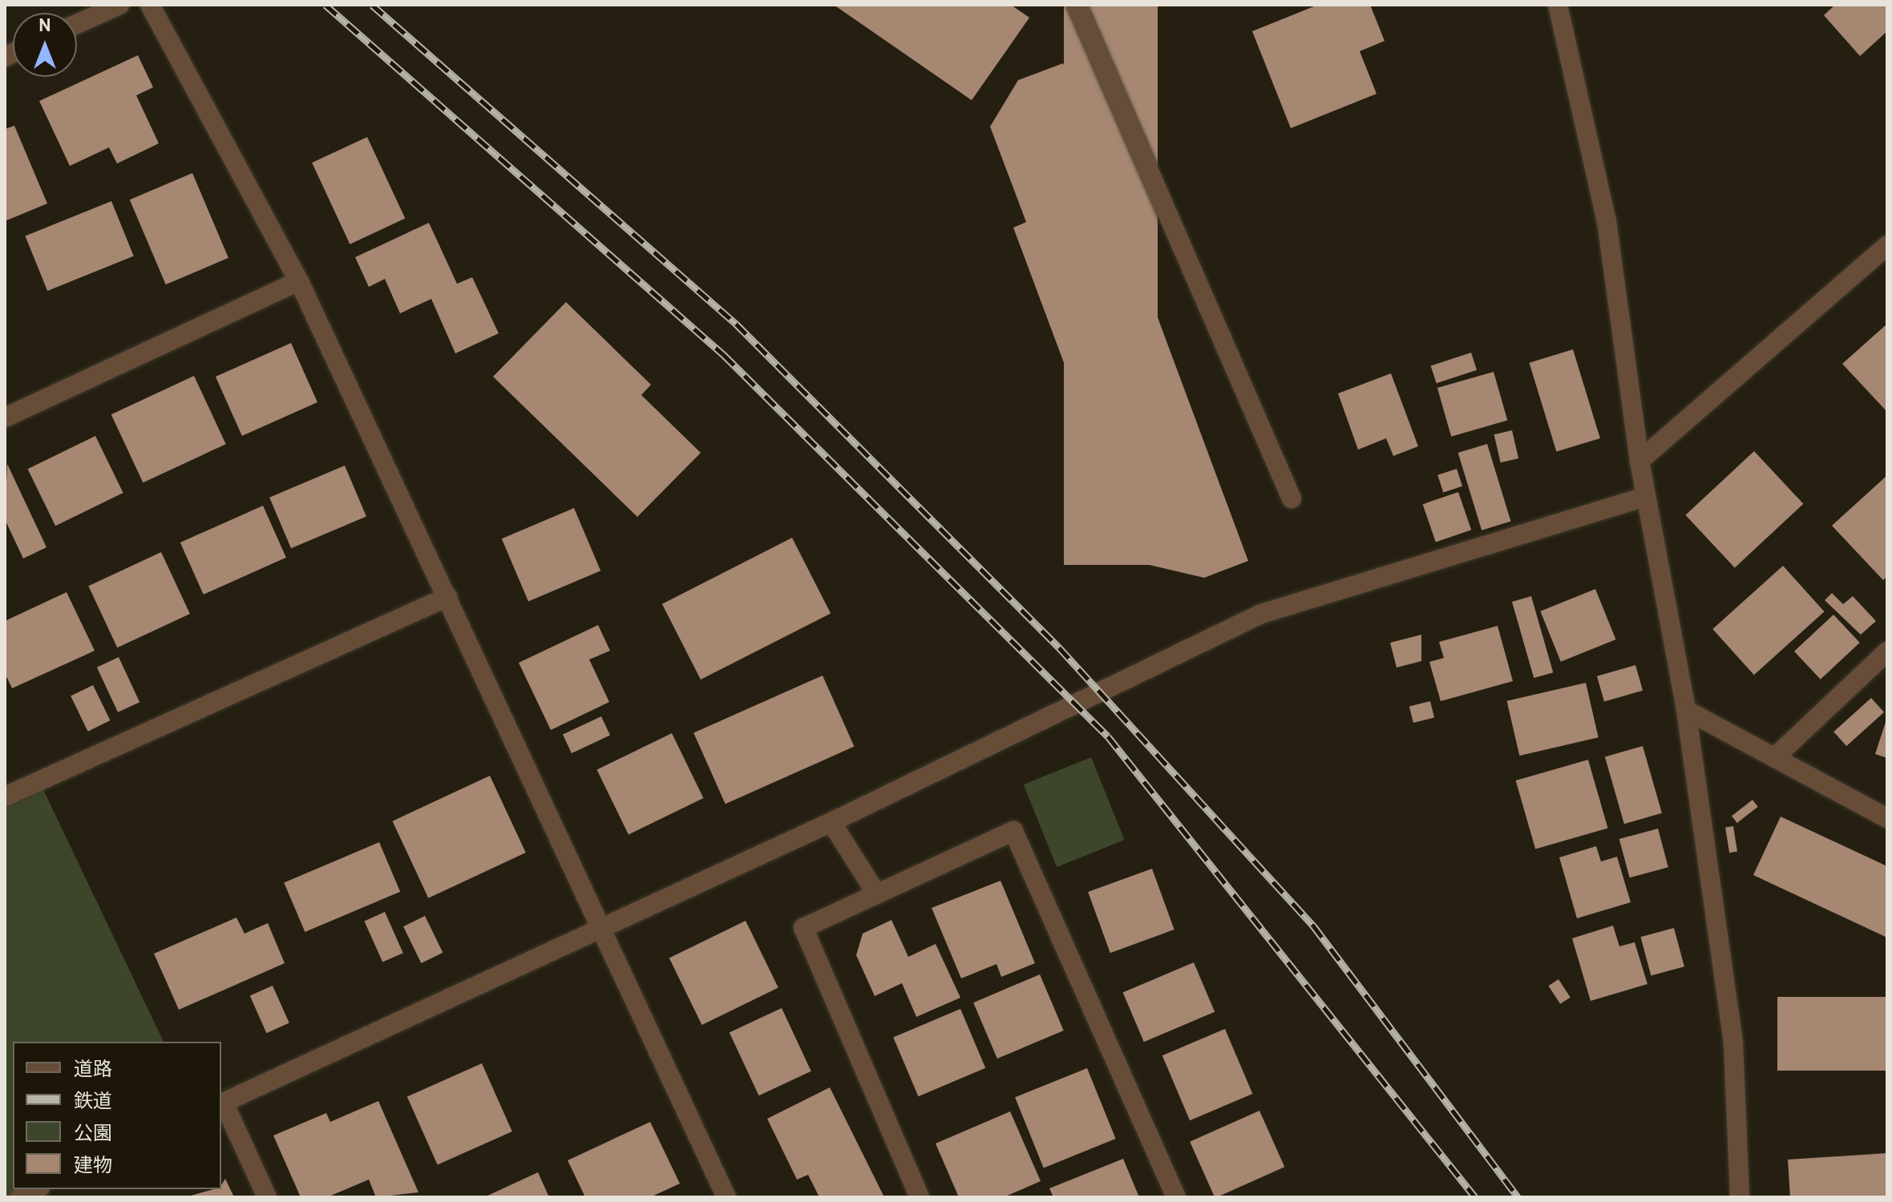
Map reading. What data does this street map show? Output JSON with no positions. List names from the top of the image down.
{
  "legend": [
    "道路",
    "鉄道",
    "公園",
    "建物"
  ],
  "north": "top"
}
